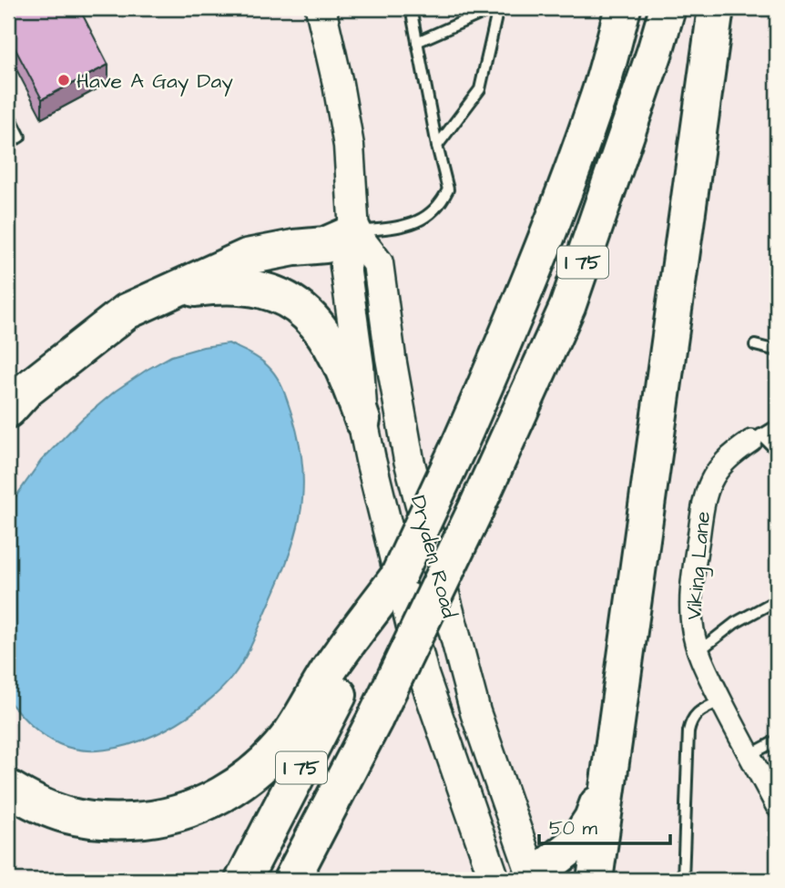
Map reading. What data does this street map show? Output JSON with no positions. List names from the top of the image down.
{
  "streets": {
    "highway": ["I 75"],
    "main road": ["Dryden Road"],
    "street": ["Viking Lane"]
  },
  "places": ["Have A Gay Day"],
  "scale_bar": "50 m"
}
